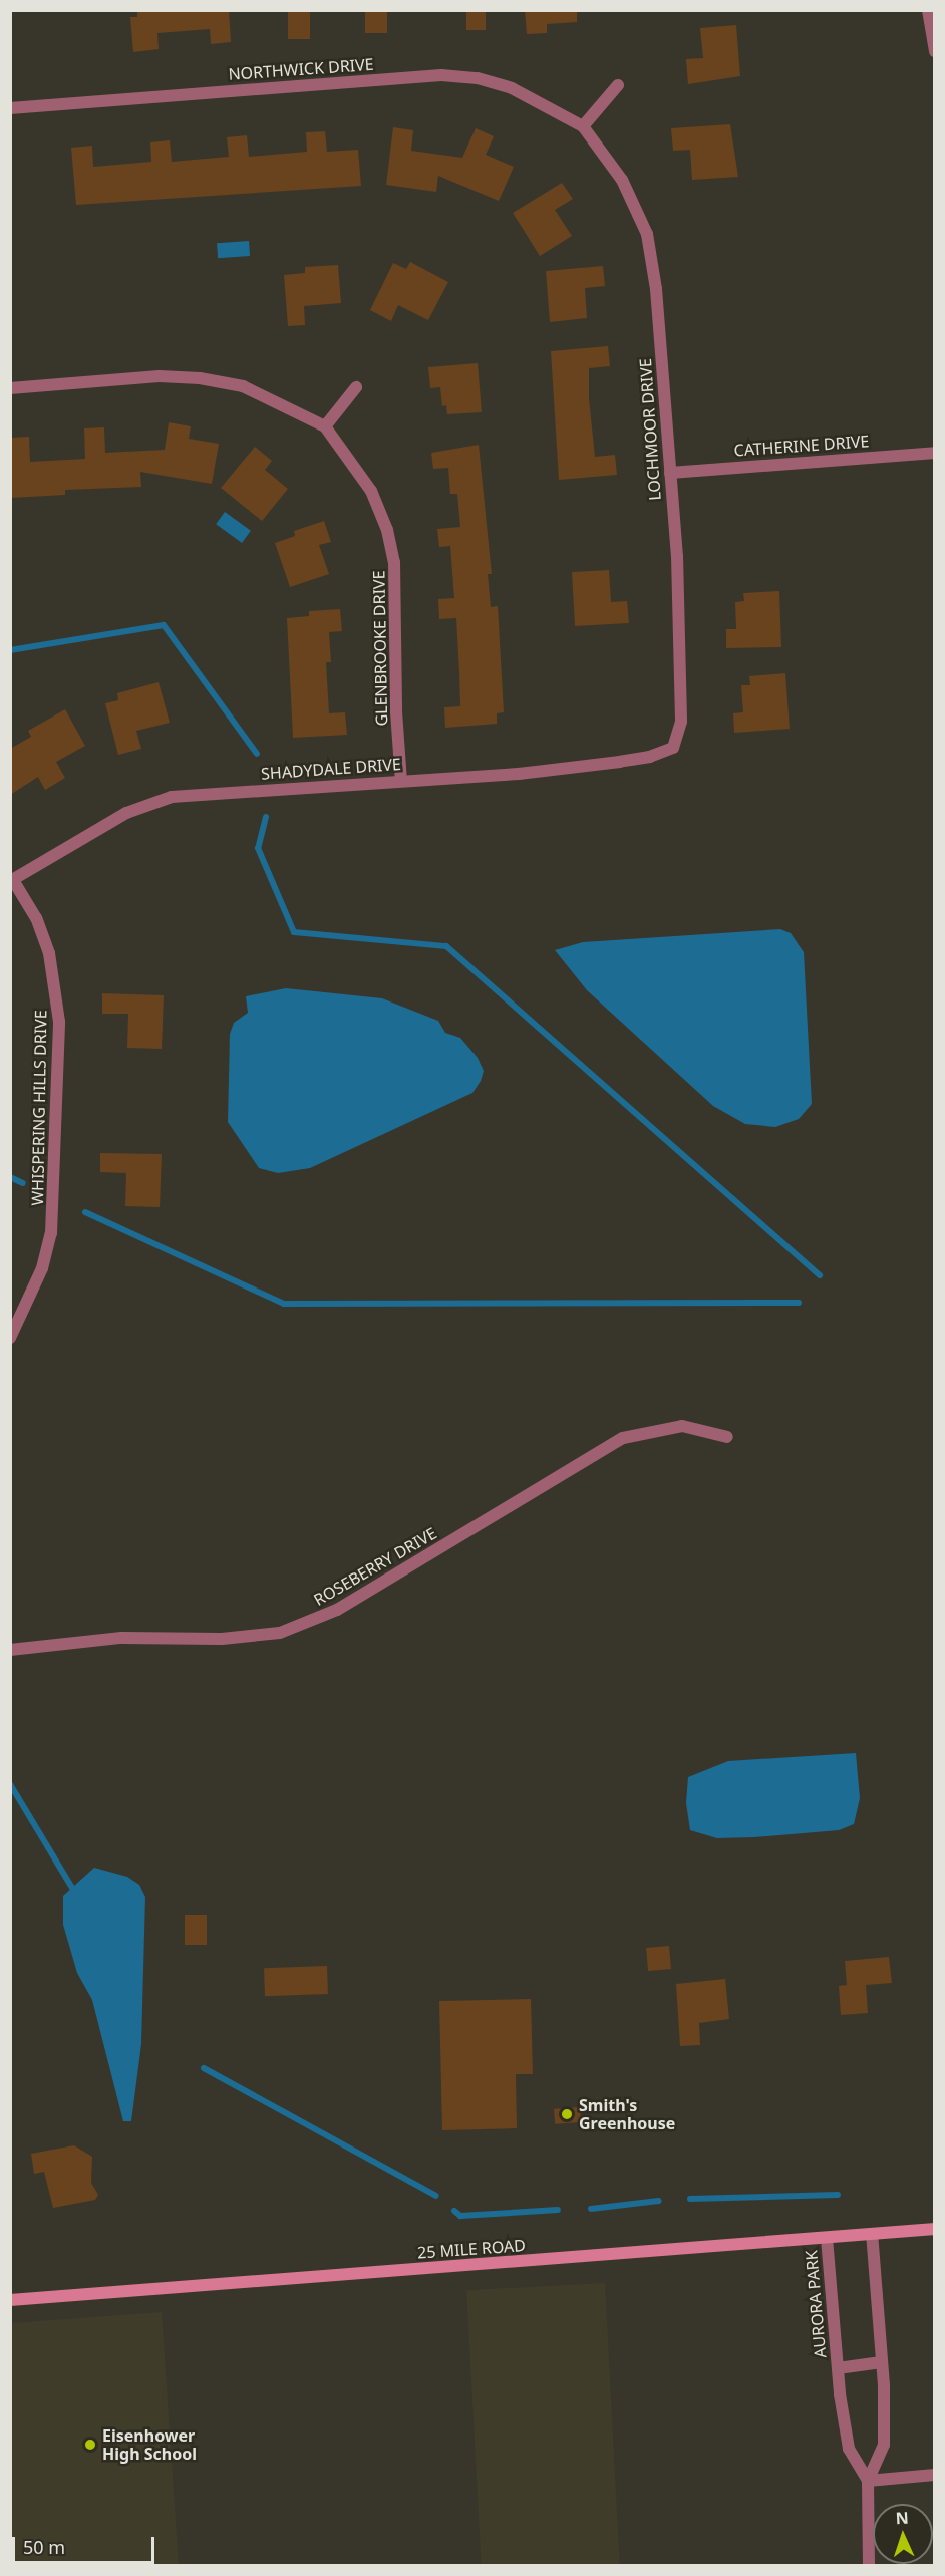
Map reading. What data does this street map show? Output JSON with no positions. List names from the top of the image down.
{
  "streets": {
    "street": [
      "NORTHWICK DRIVE",
      "LOCHMOOR DRIVE",
      "CATHERINE DRIVE",
      "GLENBROOKE DRIVE",
      "SHADYDALE DRIVE",
      "WHISPERING HILLS DRIVE",
      "ROSEBERRY DRIVE",
      "25 MILE ROAD",
      "AURORA PARK"
    ]
  },
  "crossings": [
    ["NORTHWICK DRIVE", "LOCHMOOR DRIVE"],
    ["LOCHMOOR DRIVE", "CATHERINE DRIVE"],
    ["LOCHMOOR DRIVE", "SHADYDALE DRIVE"],
    ["GLENBROOKE DRIVE", "SHADYDALE DRIVE"],
    ["SHADYDALE DRIVE", "WHISPERING HILLS DRIVE"],
    ["25 MILE ROAD", "AURORA PARK"]
  ],
  "places": ["Smith's Greenhouse", "Eisenhower High School"],
  "scale_bar": "50 m",
  "north": "top"
}
